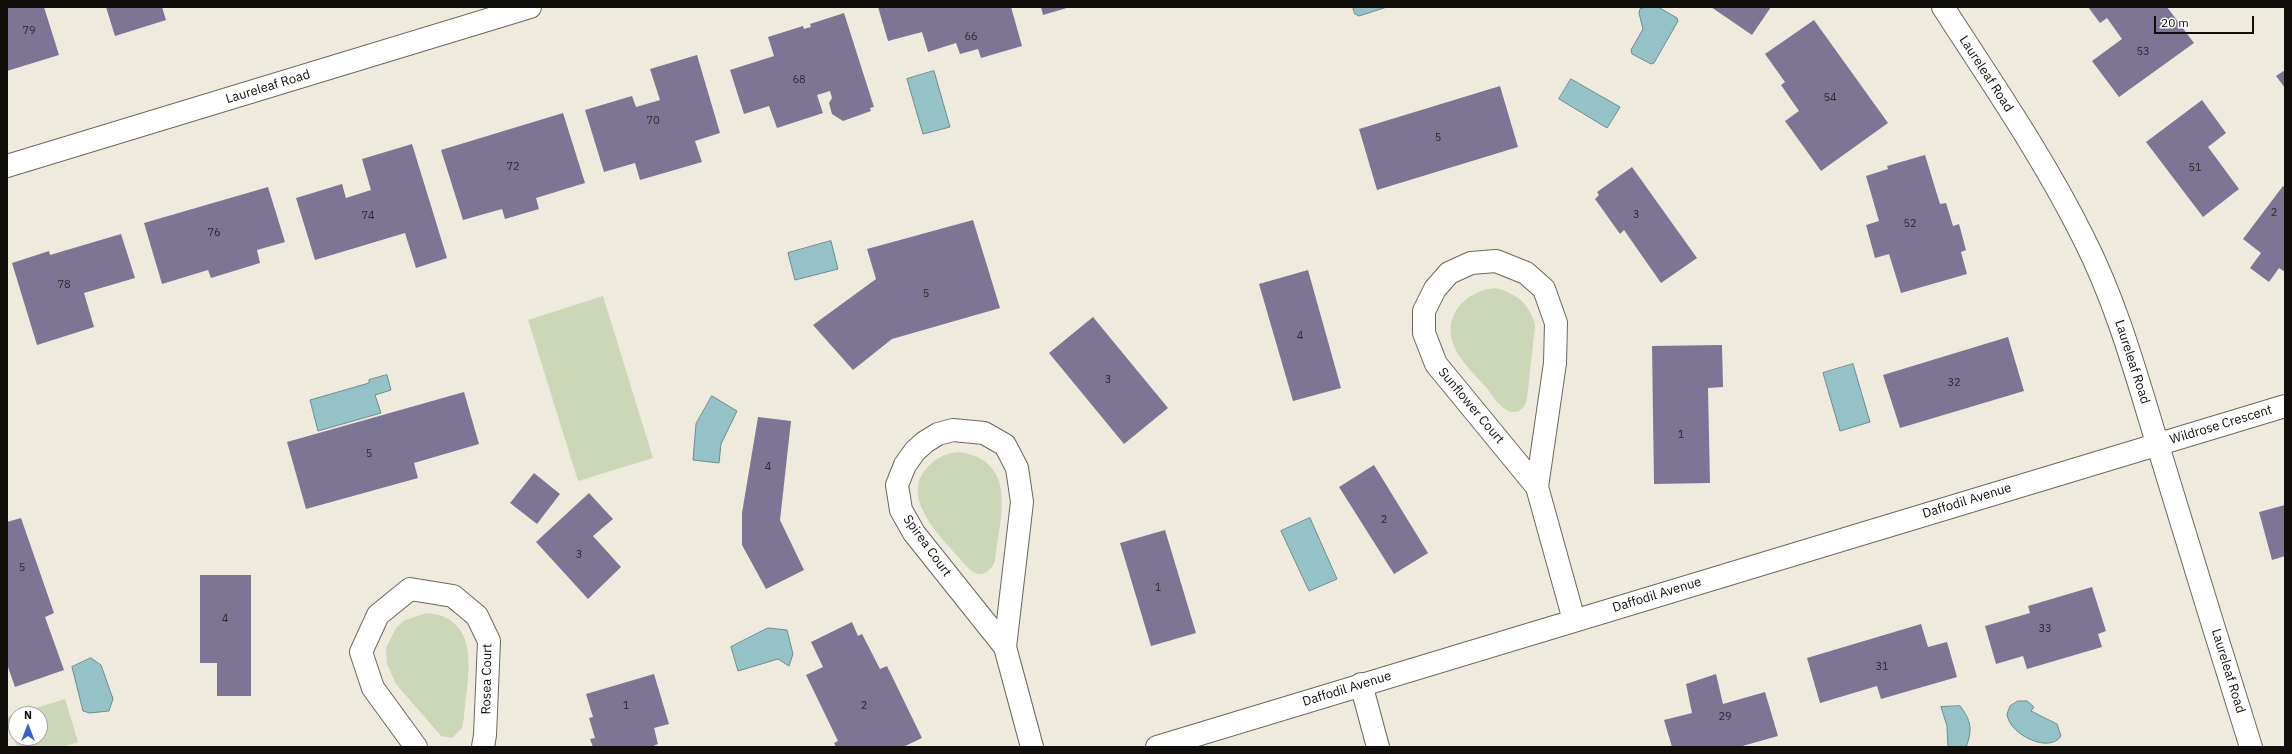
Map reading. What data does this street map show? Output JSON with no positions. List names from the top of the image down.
{
  "streets": {
    "street": [
      "Laureleaf Road",
      "Sunflower Court",
      "Wildrose Crescent",
      "Daffodil Avenue",
      "Spirea Court",
      "Rosea Court"
    ]
  },
  "crossings": [
    ["Laureleaf Road", "Wildrose Crescent"],
    ["Laureleaf Road", "Daffodil Avenue"],
    ["Sunflower Court", "Daffodil Avenue"],
    ["Wildrose Crescent", "Daffodil Avenue"]
  ],
  "house_numbers": [
    "79",
    "66",
    "53",
    "68",
    "54",
    "70",
    "5",
    "72",
    "51",
    "2",
    "3",
    "74",
    "52",
    "76",
    "78",
    "5",
    "4",
    "3",
    "32",
    "1",
    "5",
    "4",
    "2",
    "3",
    "5",
    "1",
    "4",
    "33",
    "31",
    "1",
    "2",
    "29"
  ],
  "scale_bar": "20 m",
  "north": "top"
}
